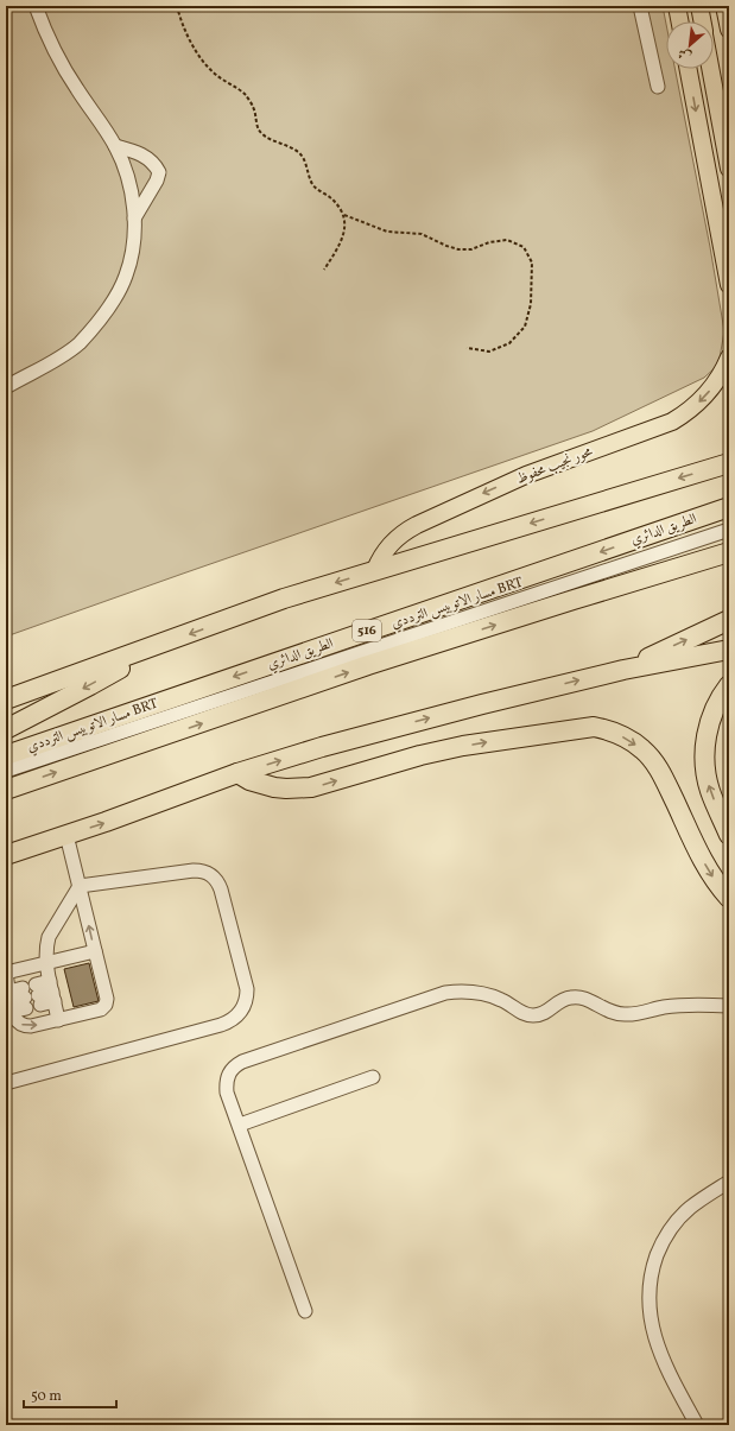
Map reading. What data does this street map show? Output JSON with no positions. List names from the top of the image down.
{
  "streets": {
    "highway": ["الطريق الدائري", "516"],
    "main road": ["محور نجيب محفوظ"],
    "street": ["مسار الاتوبيس الترددي BRT"]
  },
  "one_way": ["محور نجيب محفوظ"],
  "scale_bar": "50 m",
  "north": "bottom left"
}
